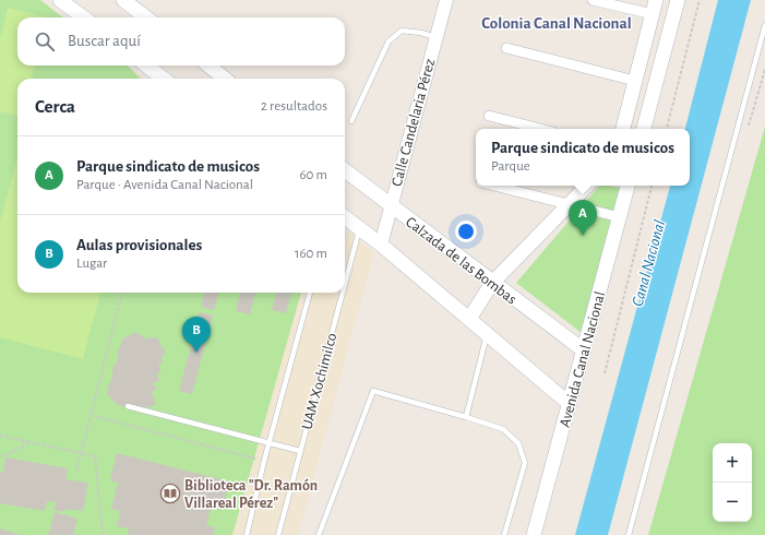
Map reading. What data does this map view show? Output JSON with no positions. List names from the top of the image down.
{
  "streets": {
    "main road": ["Calzada de las Bombas", "Avenida Canal Nacional"],
    "street": ["Calle Candelaria Pérez"],
    "lane": ["UAM Xochimilco"]
  },
  "crossings": [
    ["Calle Candelaria Pérez", "Calzada de las Bombas"],
    ["Calzada de las Bombas", "Avenida Canal Nacional"]
  ],
  "districts": ["Colonia Canal Nacional"],
  "water": ["Canal Nacional"],
  "places": {
    "library": ["Biblioteca \"Dr. Ramón Villareal Pérez\""]
  },
  "page": {
    "search": "Buscar aquí",
    "heading": ["Cerca", "2 resultados"],
    "popup": ["Parque sindicato de musicos", "Parque"],
    "list": [
      {
        "mark": "A",
        "name": "Parque sindicato de musicos",
        "note": "Parque · Avenida Canal Nacional",
        "value": "60 m"
      },
      {
        "mark": "B",
        "name": "Aulas provisionales",
        "note": "Lugar",
        "value": "160 m"
      }
    ],
    "pins": ["A", "B"],
    "map_buttons": ["+", "−"]
  }
}
